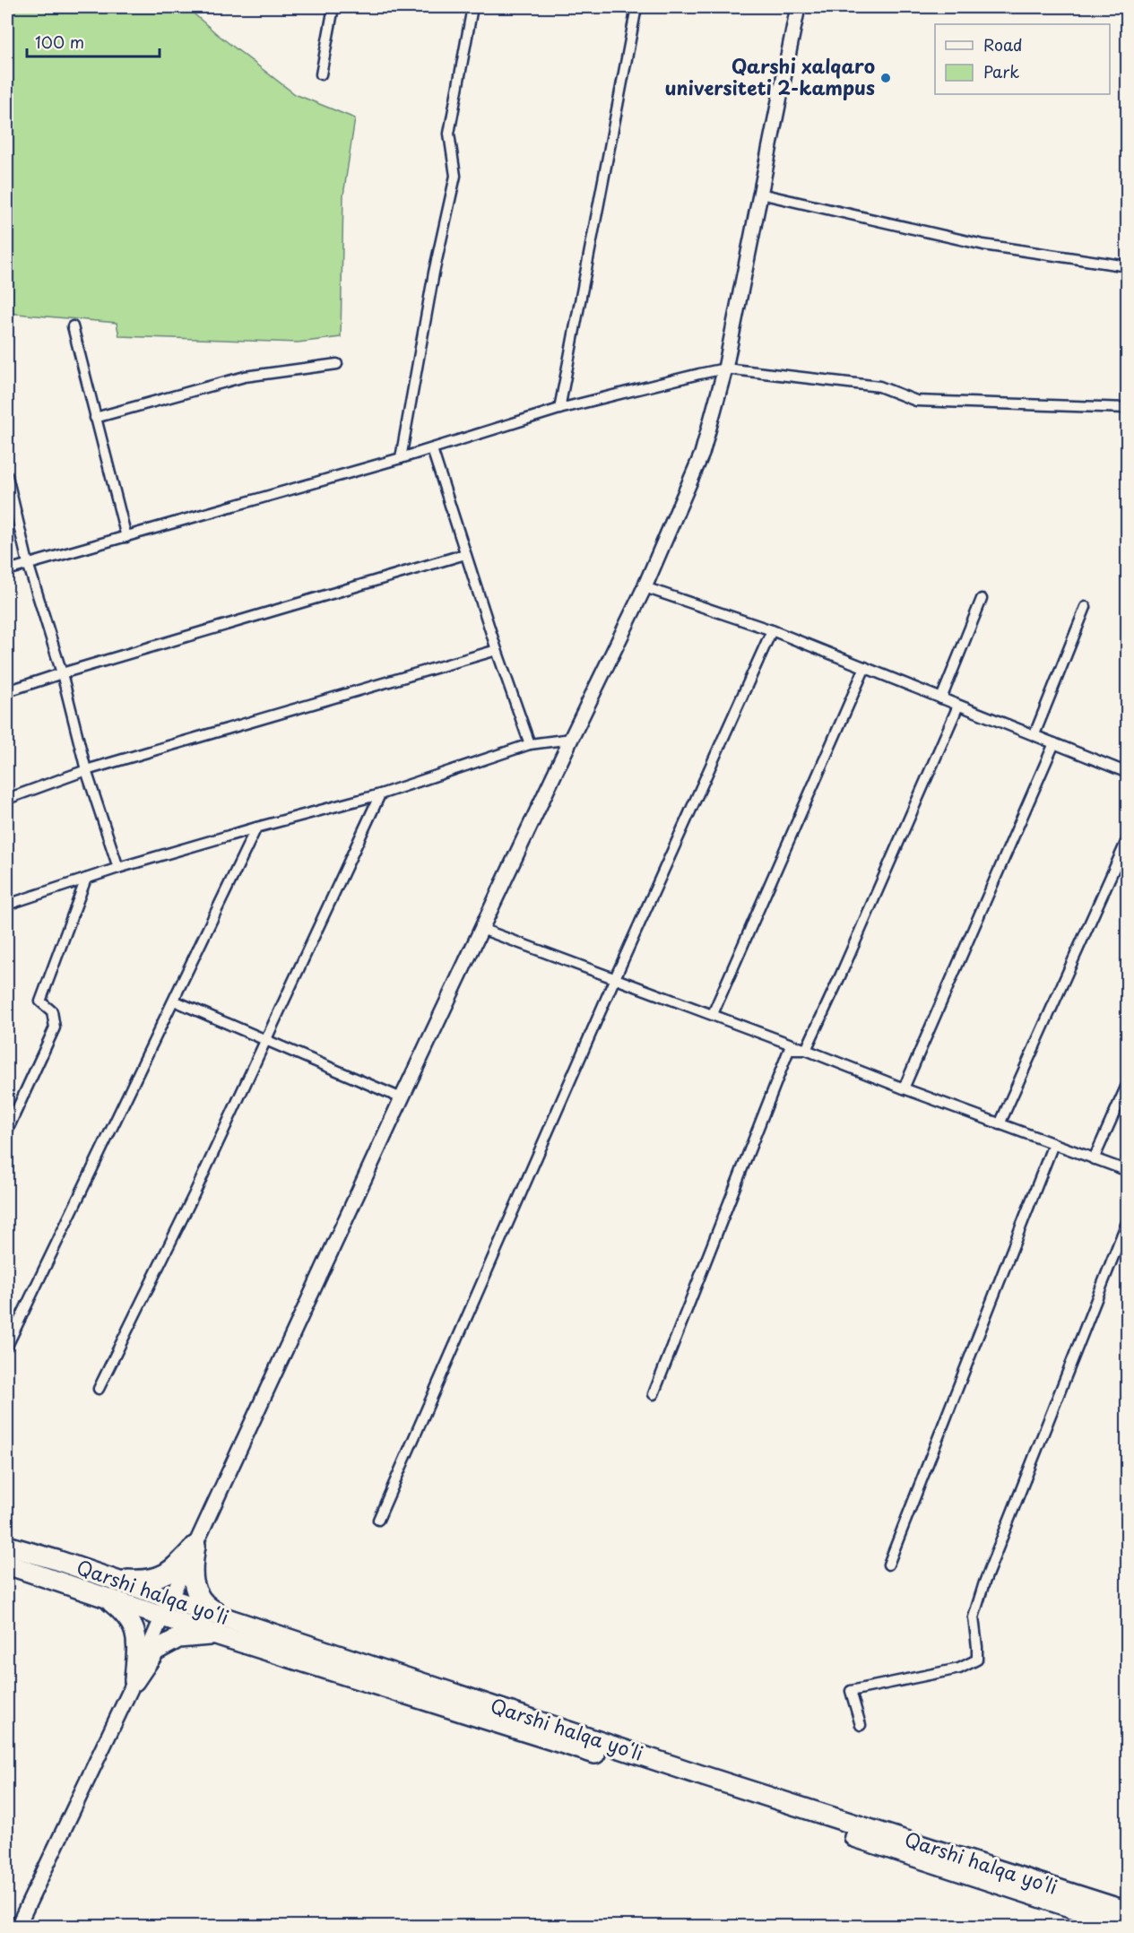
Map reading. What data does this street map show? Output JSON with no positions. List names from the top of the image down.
{
  "streets": {
    "highway": ["Qarshi halqa yoʻli"]
  },
  "places": ["Qarshi xalqaro universiteti 2-kampus"],
  "legend": ["Road", "Park"],
  "scale_bar": "100 m"
}
